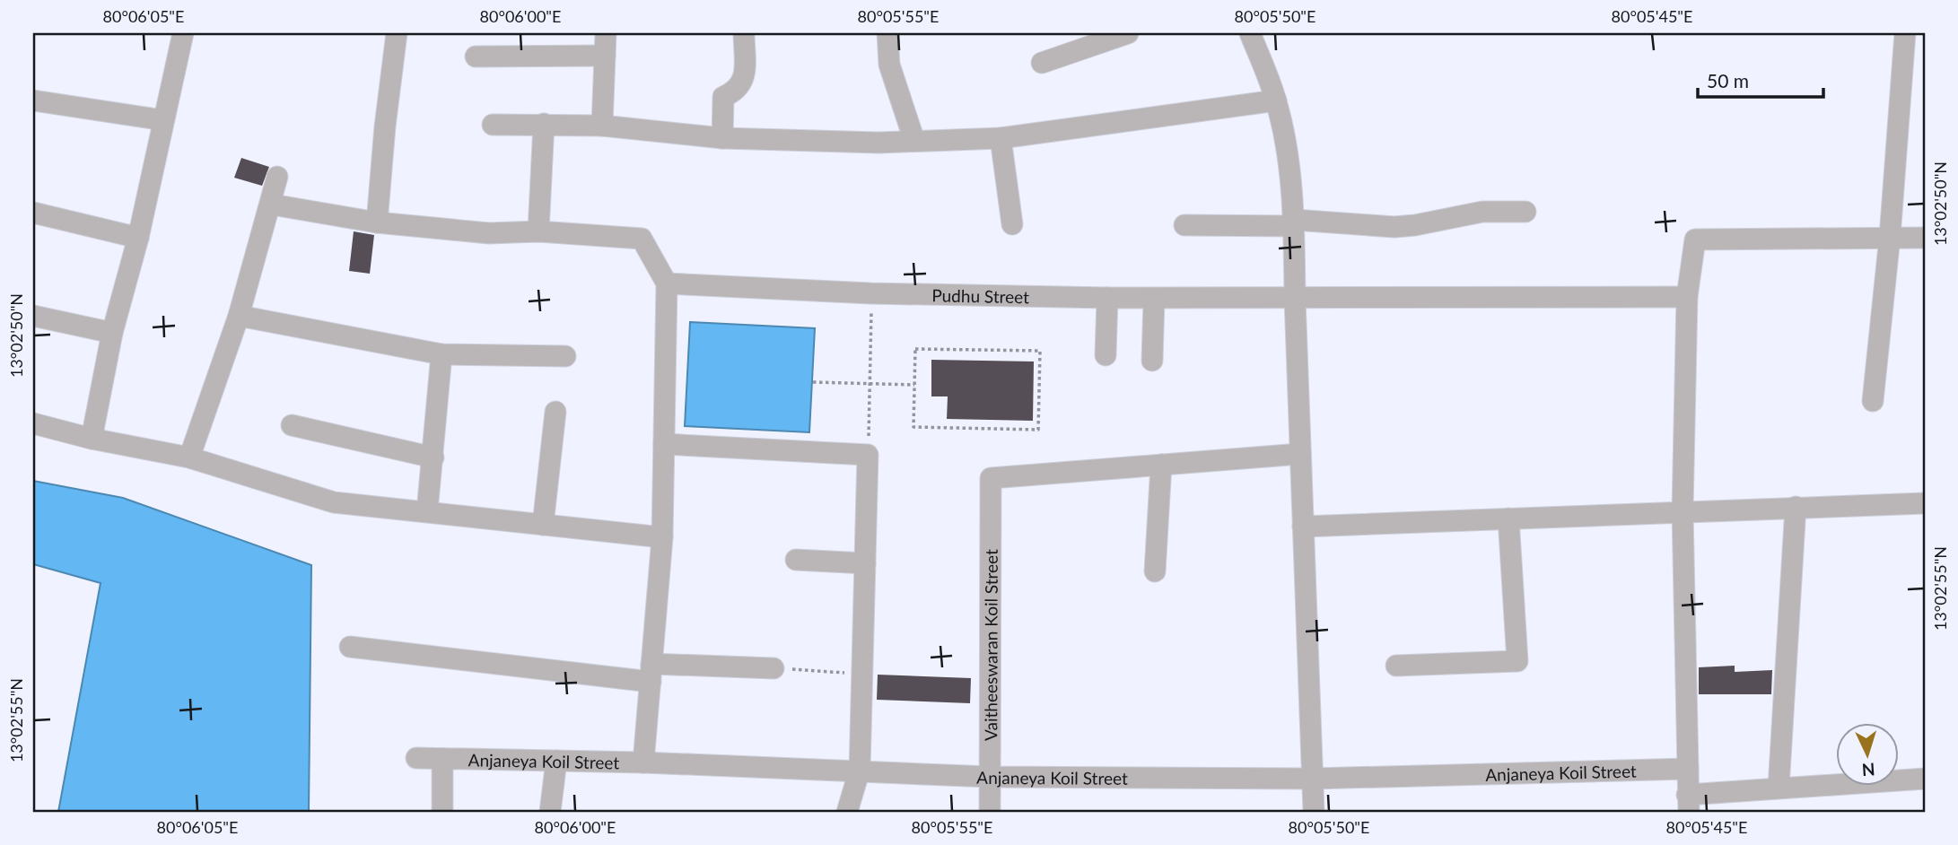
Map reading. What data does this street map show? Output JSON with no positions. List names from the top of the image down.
{
  "streets": {
    "street": ["Pudhu Street", "Vaitheeswaran Koil Street", "Anjaneya Koil Street"]
  },
  "crossings": [
    ["Vaitheeswaran Koil Street", "Anjaneya Koil Street"]
  ],
  "scale_bar": "50 m",
  "north": "bottom",
  "coordinates": [
    "80°06'05\"E",
    "80°06'00\"E",
    "80°05'55\"E",
    "80°05'50\"E",
    "80°05'45\"E",
    "13°02'50\"N",
    "13°02'55\"N"
  ]
}
